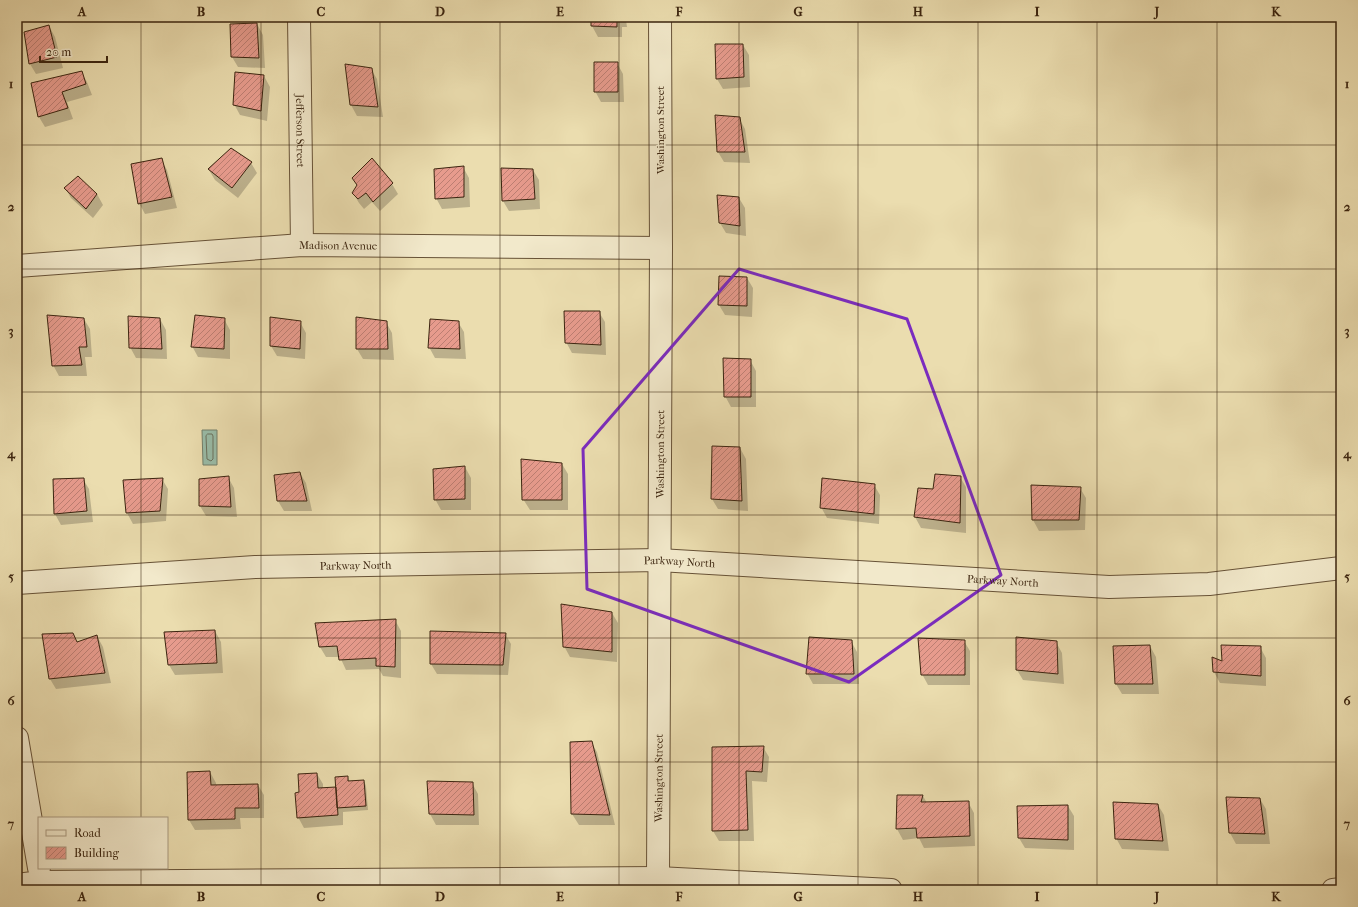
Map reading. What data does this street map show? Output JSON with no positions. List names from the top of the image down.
{
  "streets": {
    "street": [
      "Washington Street",
      "Jefferson Street",
      "Madison Avenue",
      "Parkway North"
    ]
  },
  "crossings": [
    ["Washington Street", "Madison Avenue"],
    ["Washington Street", "Parkway North"],
    ["Jefferson Street", "Madison Avenue"]
  ],
  "legend": ["Road", "Building"],
  "scale_bar": "20 m",
  "grid": {
    "columns": [
      "A",
      "B",
      "C",
      "D",
      "E",
      "F",
      "G",
      "H",
      "I",
      "J",
      "K"
    ],
    "rows": [
      "1",
      "2",
      "3",
      "4",
      "5",
      "6",
      "7"
    ]
  }
}
